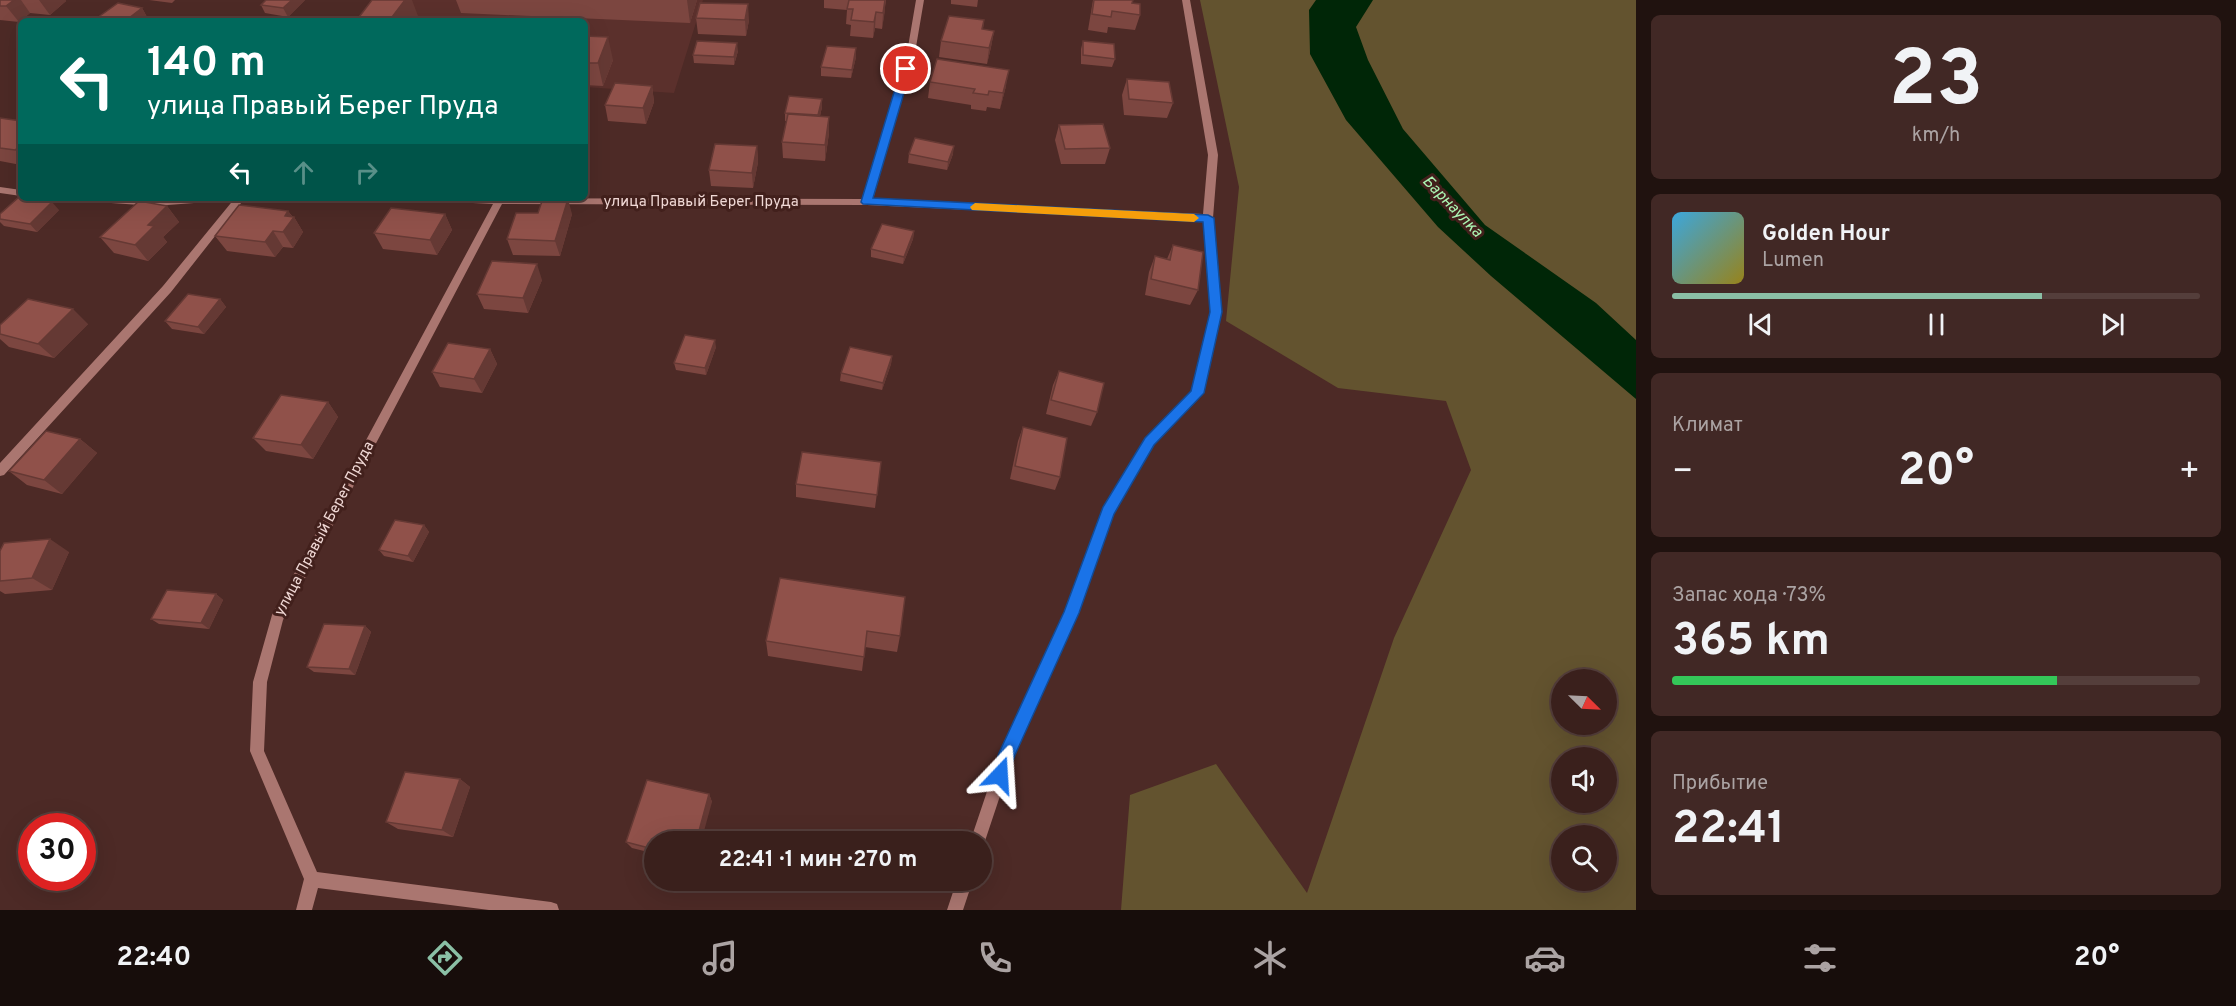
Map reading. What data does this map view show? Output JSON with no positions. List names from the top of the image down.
{
  "streets": {
    "street": ["улица Правый Берег Пруда"]
  },
  "water": ["Барнаулка"],
  "north": "bottom right",
  "page": {
    "tile": [
      ["23", "km/h"],
      "Климат",
      ["Запас хода · 73%", "365 km"],
      ["Прибытие", "22:41"]
    ],
    "turn": ["140 m", "улица Правый Берег Пруда"],
    "song": ["Golden Hour", "Lumen"],
    "heat": ["−", "20°", "+"],
    "limit": "30",
    "trip": "22:41 · 1 мин · 270 m",
    "tabs": ["22:40", "20°"]
  }
}
